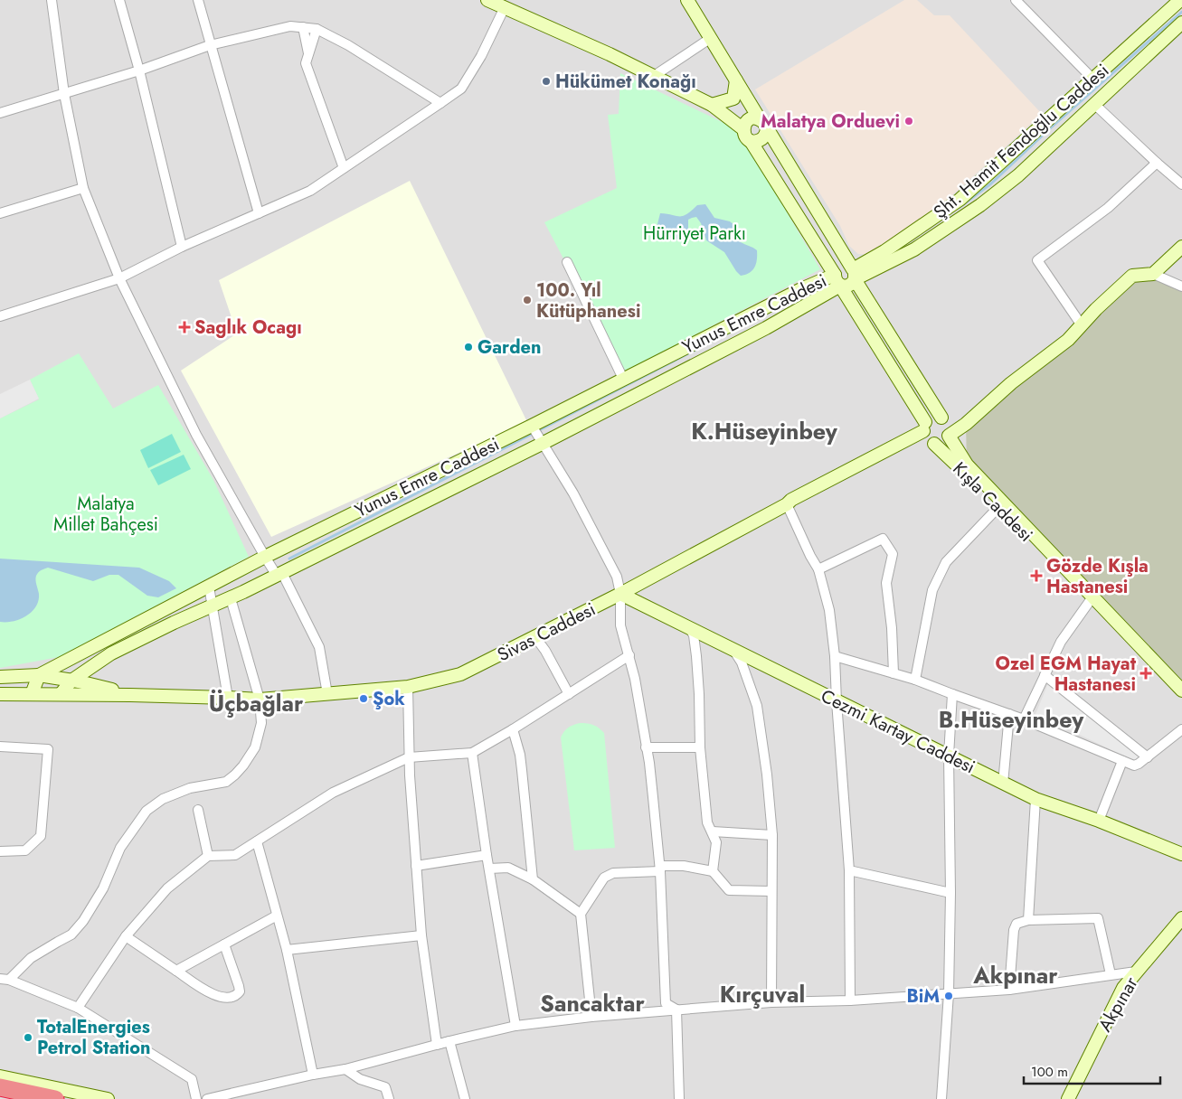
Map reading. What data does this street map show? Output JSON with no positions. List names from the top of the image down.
{
  "streets": {
    "main road": [
      "Şht. Hamit Fendoğlu Caddesi",
      "Yunus Emre Caddesi",
      "Kışla Caddesi",
      "Sivas Caddesi",
      "Cezmi Kartay Caddesi",
      "Akpınar"
    ]
  },
  "crossings": [
    ["Şht. Hamit Fendoğlu Caddesi", "Yunus Emre Caddesi"],
    ["Kışla Caddesi", "Sivas Caddesi"],
    ["Sivas Caddesi", "Cezmi Kartay Caddesi"]
  ],
  "districts": [
    "K.Hüseyinbey",
    "Üçbağlar",
    "B.Hüseyinbey",
    "Akpınar",
    "Kırçuval",
    "Sancaktar"
  ],
  "parks": ["Hürriyet Parkı", "Malatya Millet Bahçesi"],
  "places": {
    "other": [
      "Hükümet Konağı",
      "Malatya Orduevi",
      "100. Yıl Kütüphanesi",
      "Garden",
      "Şok",
      "BiM",
      "TotalEnergies Petrol Station"
    ],
    "health": ["Saglık Ocagı", "Gözde Kışla Hastanesi", "Ozel EGM Hayat Hastanesi"]
  },
  "scale_bar": "100 m"
}
